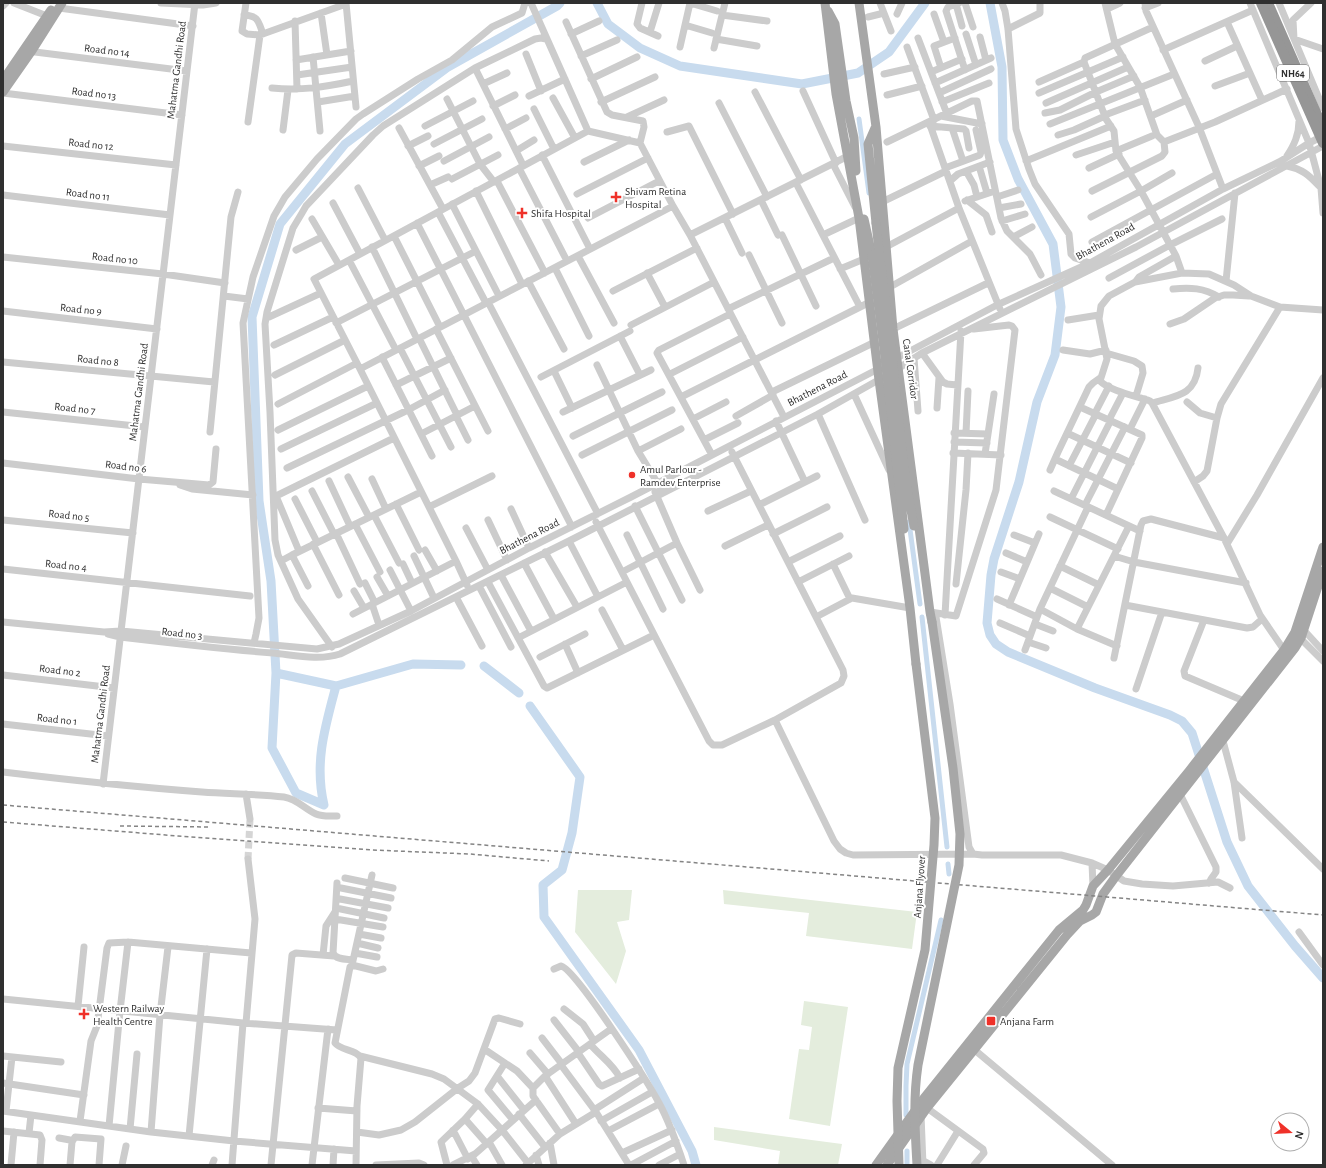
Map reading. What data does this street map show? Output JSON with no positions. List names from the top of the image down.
{
  "streets": {
    "highway": ["NH64"],
    "main road": ["Canal Corridor", "Anjana Flyover"],
    "street": [
      "Road no 14",
      "Mahatma Gandhi Road",
      "Road no 13",
      "Road no 12",
      "Road no 11",
      "Bhathena Road",
      "Road no 10",
      "Road no 9",
      "Road no 8",
      "Road no 7",
      "Road no 6",
      "Road no 5",
      "Road no 4",
      "Road no 3",
      "Road no 2",
      "Road no 1"
    ]
  },
  "crossings": [
    ["Road no 14", "Mahatma Gandhi Road"],
    ["Mahatma Gandhi Road", "Road no 13"],
    ["Mahatma Gandhi Road", "Road no 12"],
    ["Mahatma Gandhi Road", "Road no 11"],
    ["Mahatma Gandhi Road", "Road no 10"],
    ["Mahatma Gandhi Road", "Road no 9"],
    ["Mahatma Gandhi Road", "Road no 8"],
    ["Mahatma Gandhi Road", "Road no 7"],
    ["Mahatma Gandhi Road", "Road no 6"],
    ["Mahatma Gandhi Road", "Road no 5"],
    ["Mahatma Gandhi Road", "Road no 4"],
    ["Mahatma Gandhi Road", "Road no 3"],
    ["Mahatma Gandhi Road", "Road no 2"],
    ["Mahatma Gandhi Road", "Road no 1"],
    ["Bhathena Road", "Canal Corridor"],
    ["Bhathena Road", "Road no 3"]
  ],
  "places": {
    "health": ["Shivam Retina Hospital", "Shifa Hospital", "Western Railway Health Centre"],
    "other": ["Amul Parlour - Ramdev Enterprise"],
    "transit": ["Anjana Farm"]
  },
  "north": "right"
}
